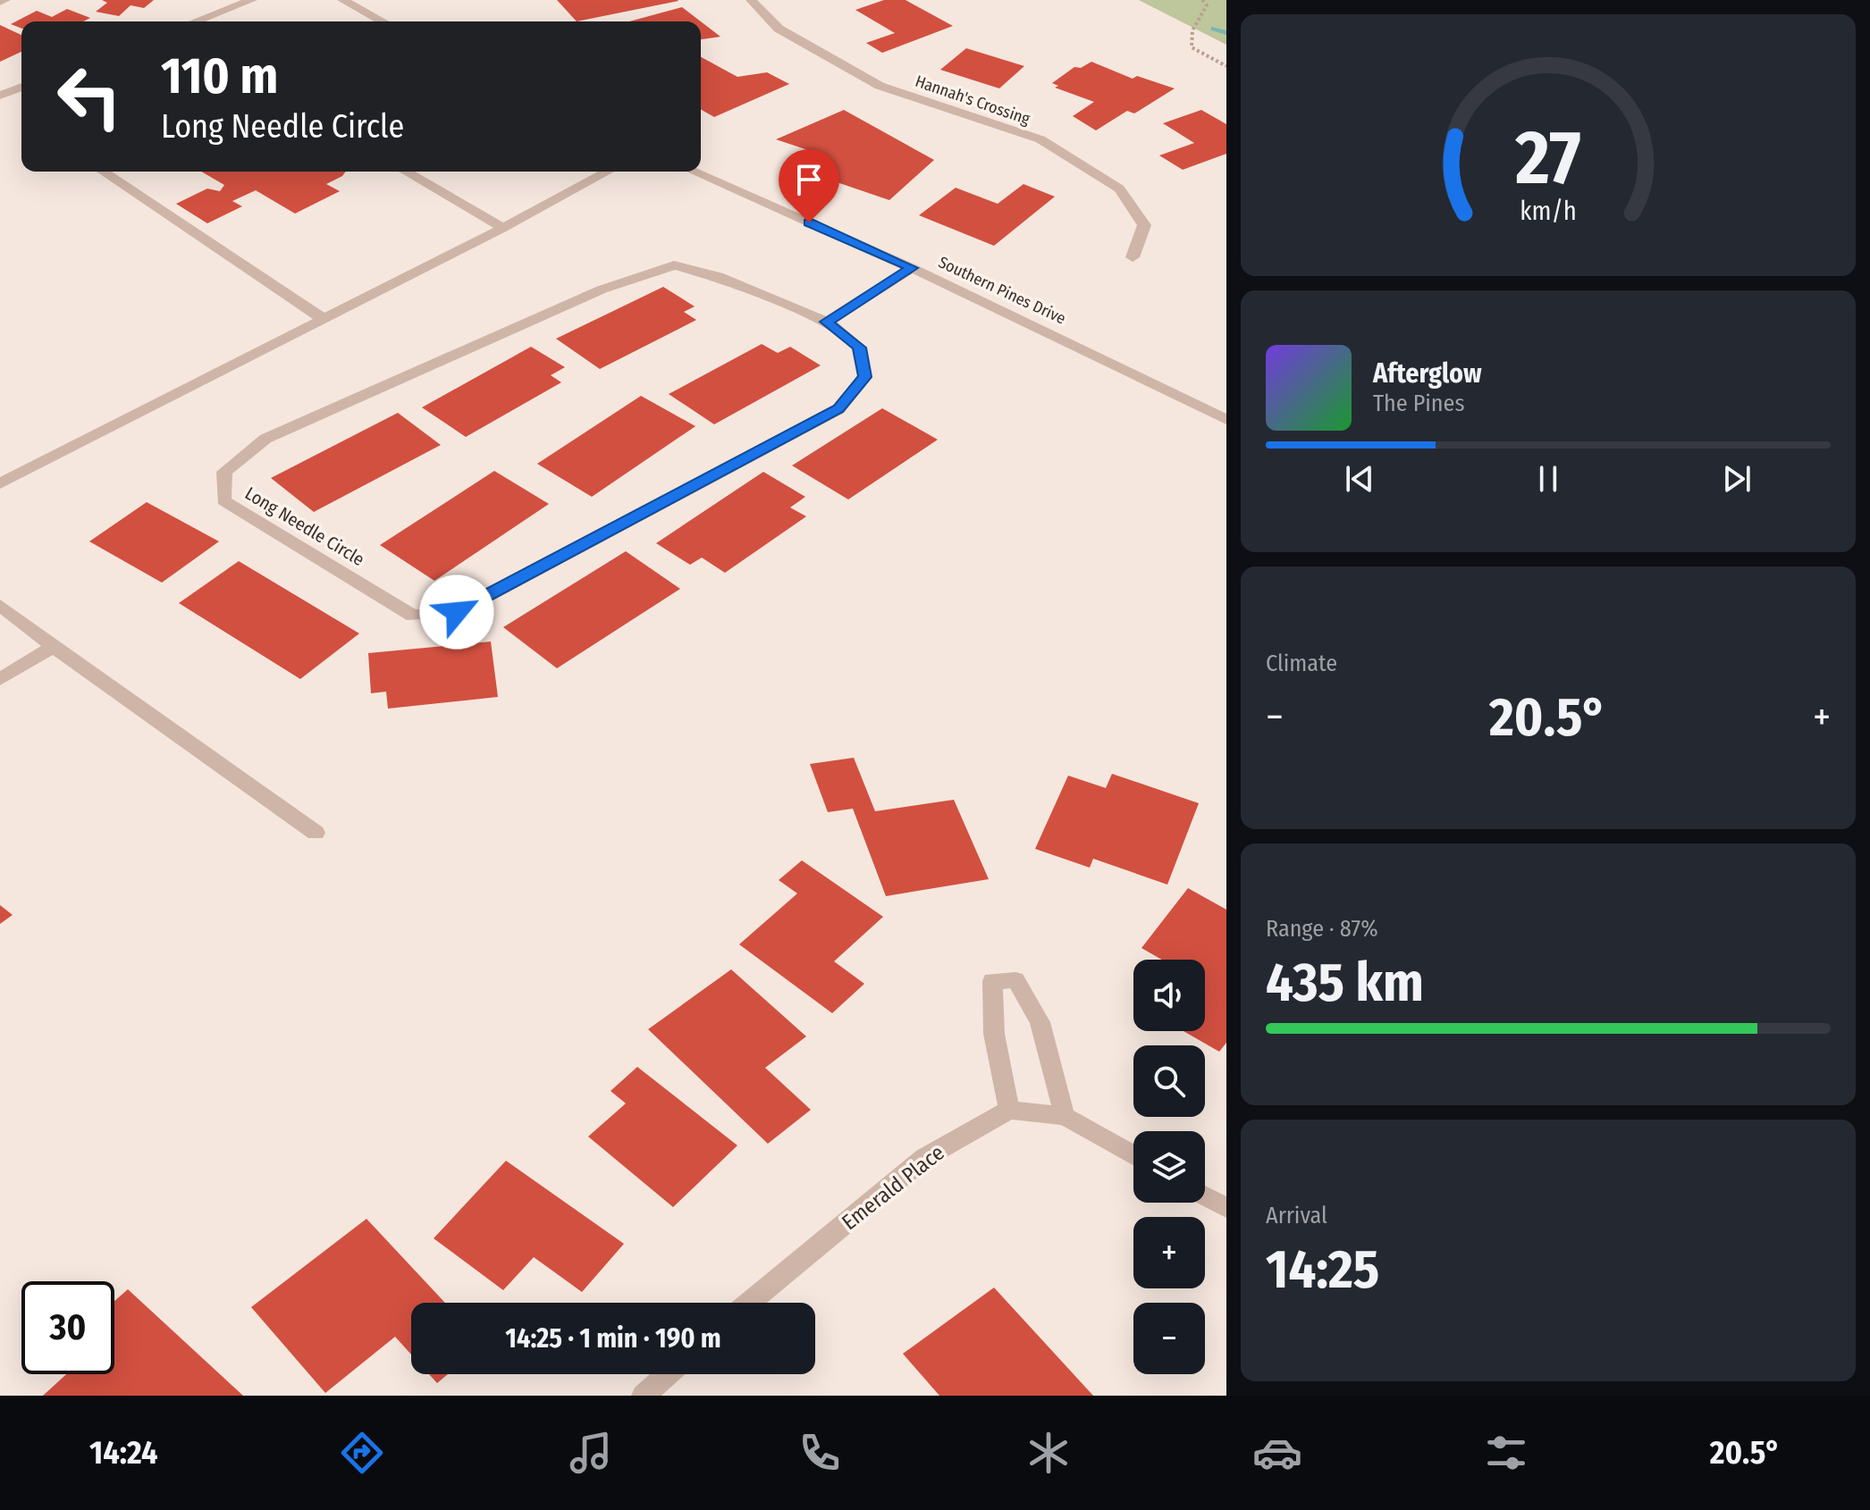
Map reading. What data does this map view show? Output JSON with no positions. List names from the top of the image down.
{
  "streets": {
    "street": [
      "Hannah's Crossing",
      "Southern Pines Drive",
      "Long Needle Circle",
      "Emerald Place"
    ]
  },
  "page": {
    "turn": ["110 m", "Long Needle Circle"],
    "song": ["Afterglow", "The Pines"],
    "tile": [
      "Climate",
      ["Range · 87%", "435 km"],
      ["Arrival", "14:25"]
    ],
    "heat": ["−", "20.5°", "+"],
    "map_buttons": ["+", "−"],
    "limit": "30",
    "trip": "14:25 · 1 min · 190 m",
    "tabs": ["14:24", "20.5°"],
    "gauge": ["27", "km/h"]
  }
}
